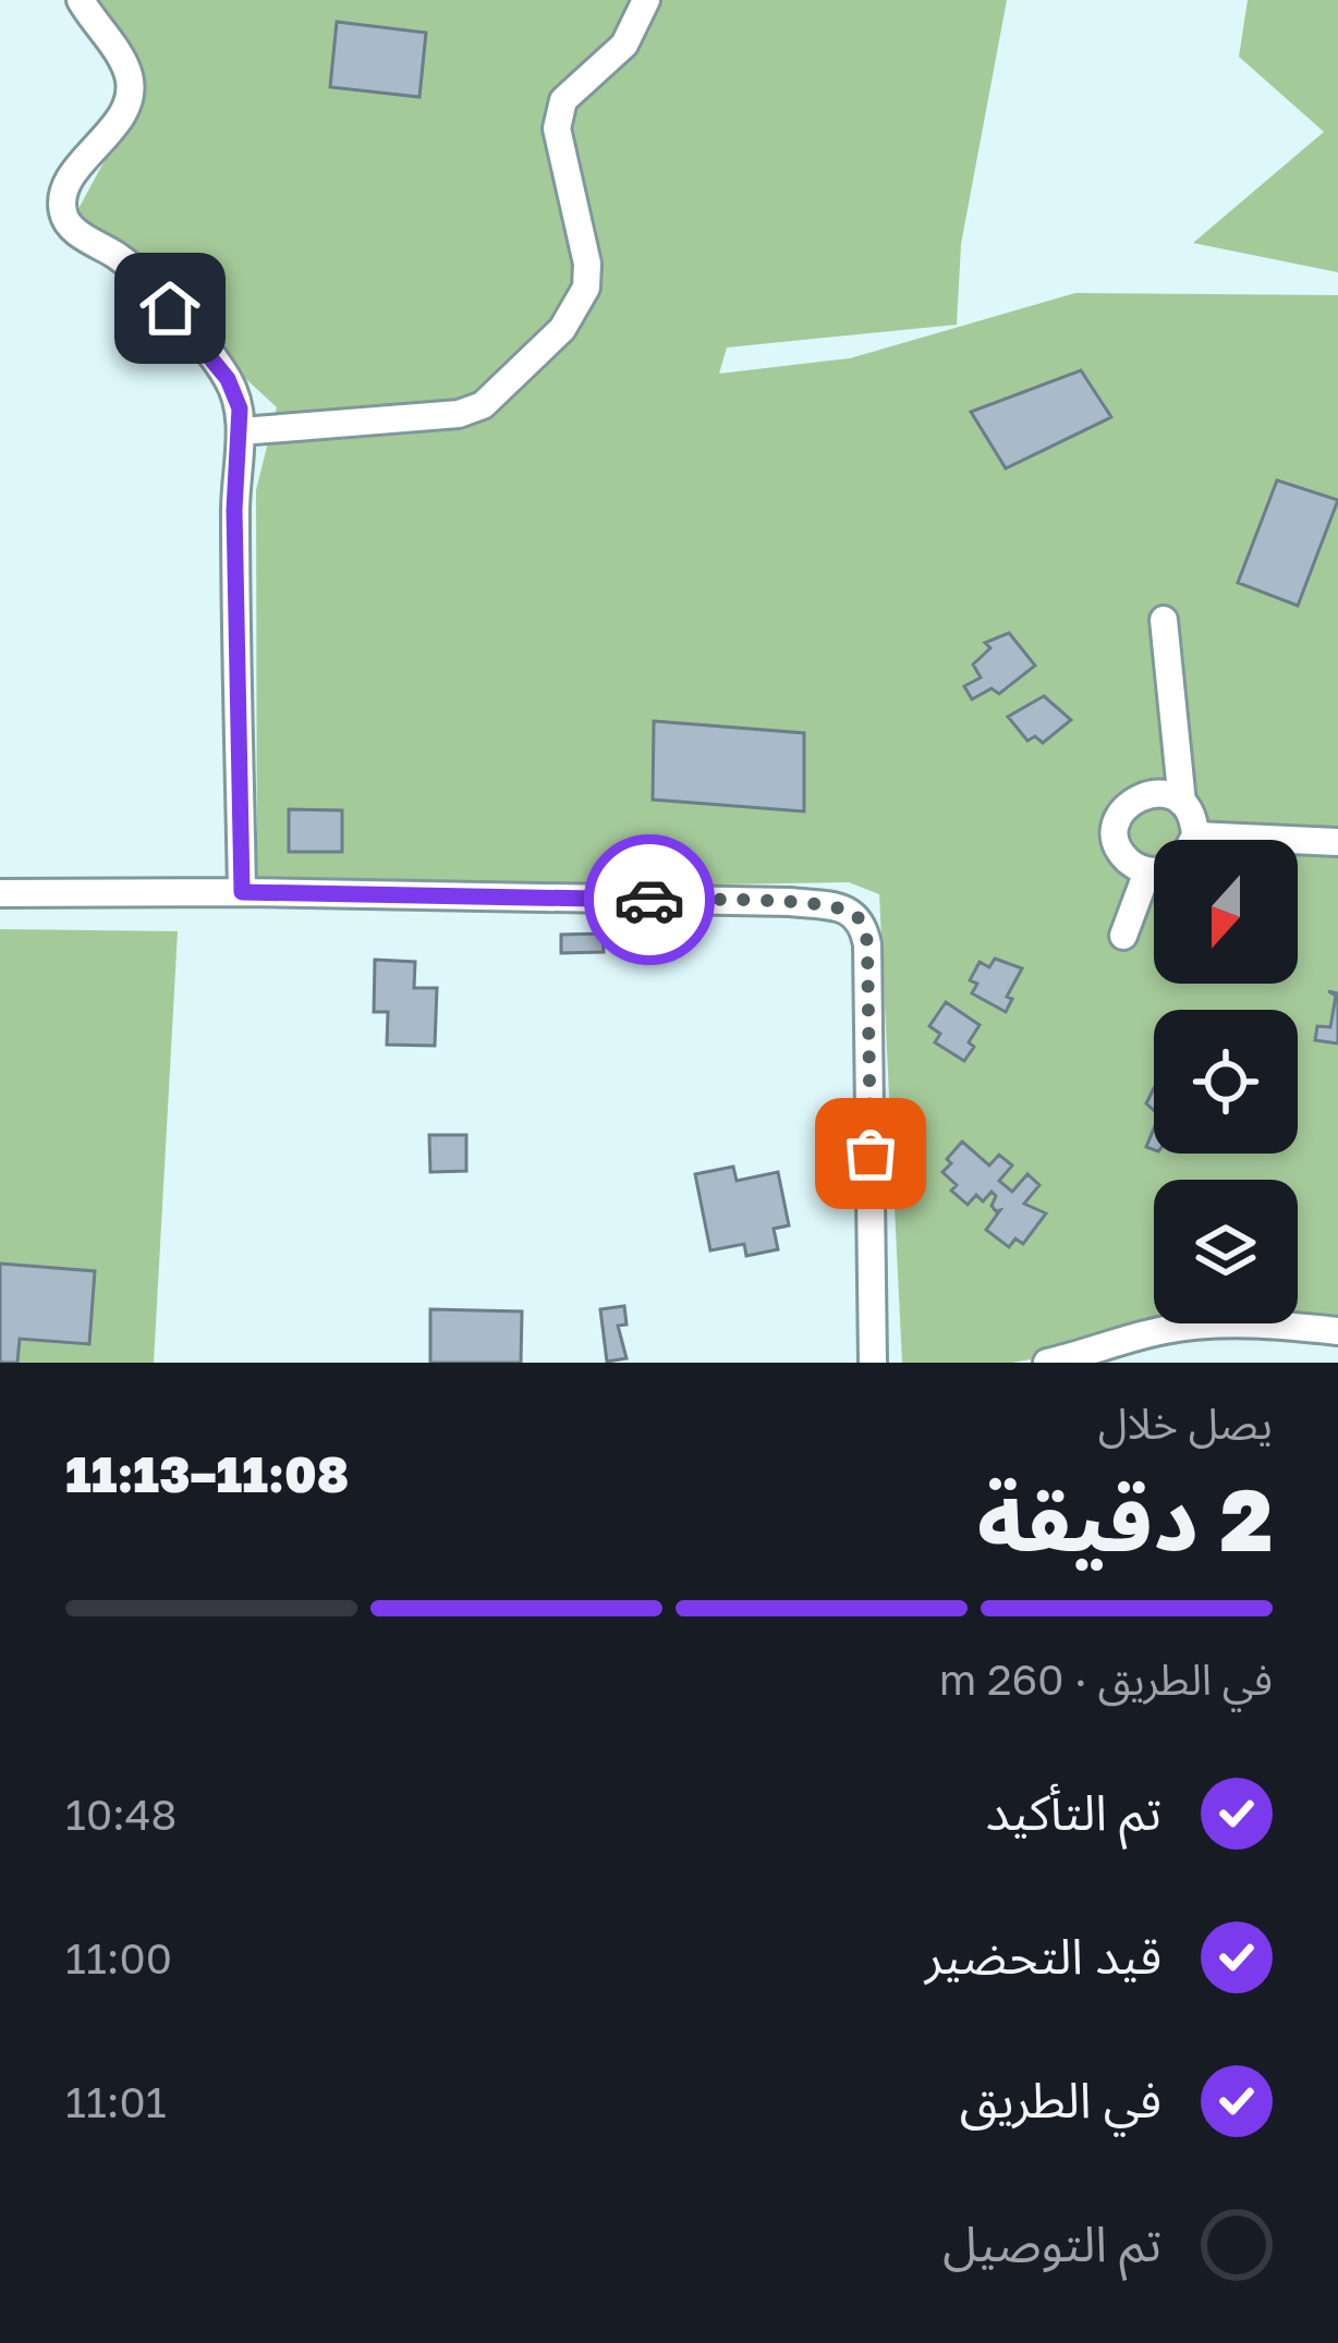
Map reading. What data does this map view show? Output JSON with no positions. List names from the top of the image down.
{
  "north": "bottom",
  "page": {
    "heading": ["2 دقيقة", "يصل خلال", "11:08–11:13"],
    "bar": "في الطريق · 260 m",
    "list": [
      ["تم التأكيد", "10:48"],
      ["قيد التحضير", "11:00"],
      ["في الطريق", "11:01"],
      "تم التوصيل"
    ]
  }
}
